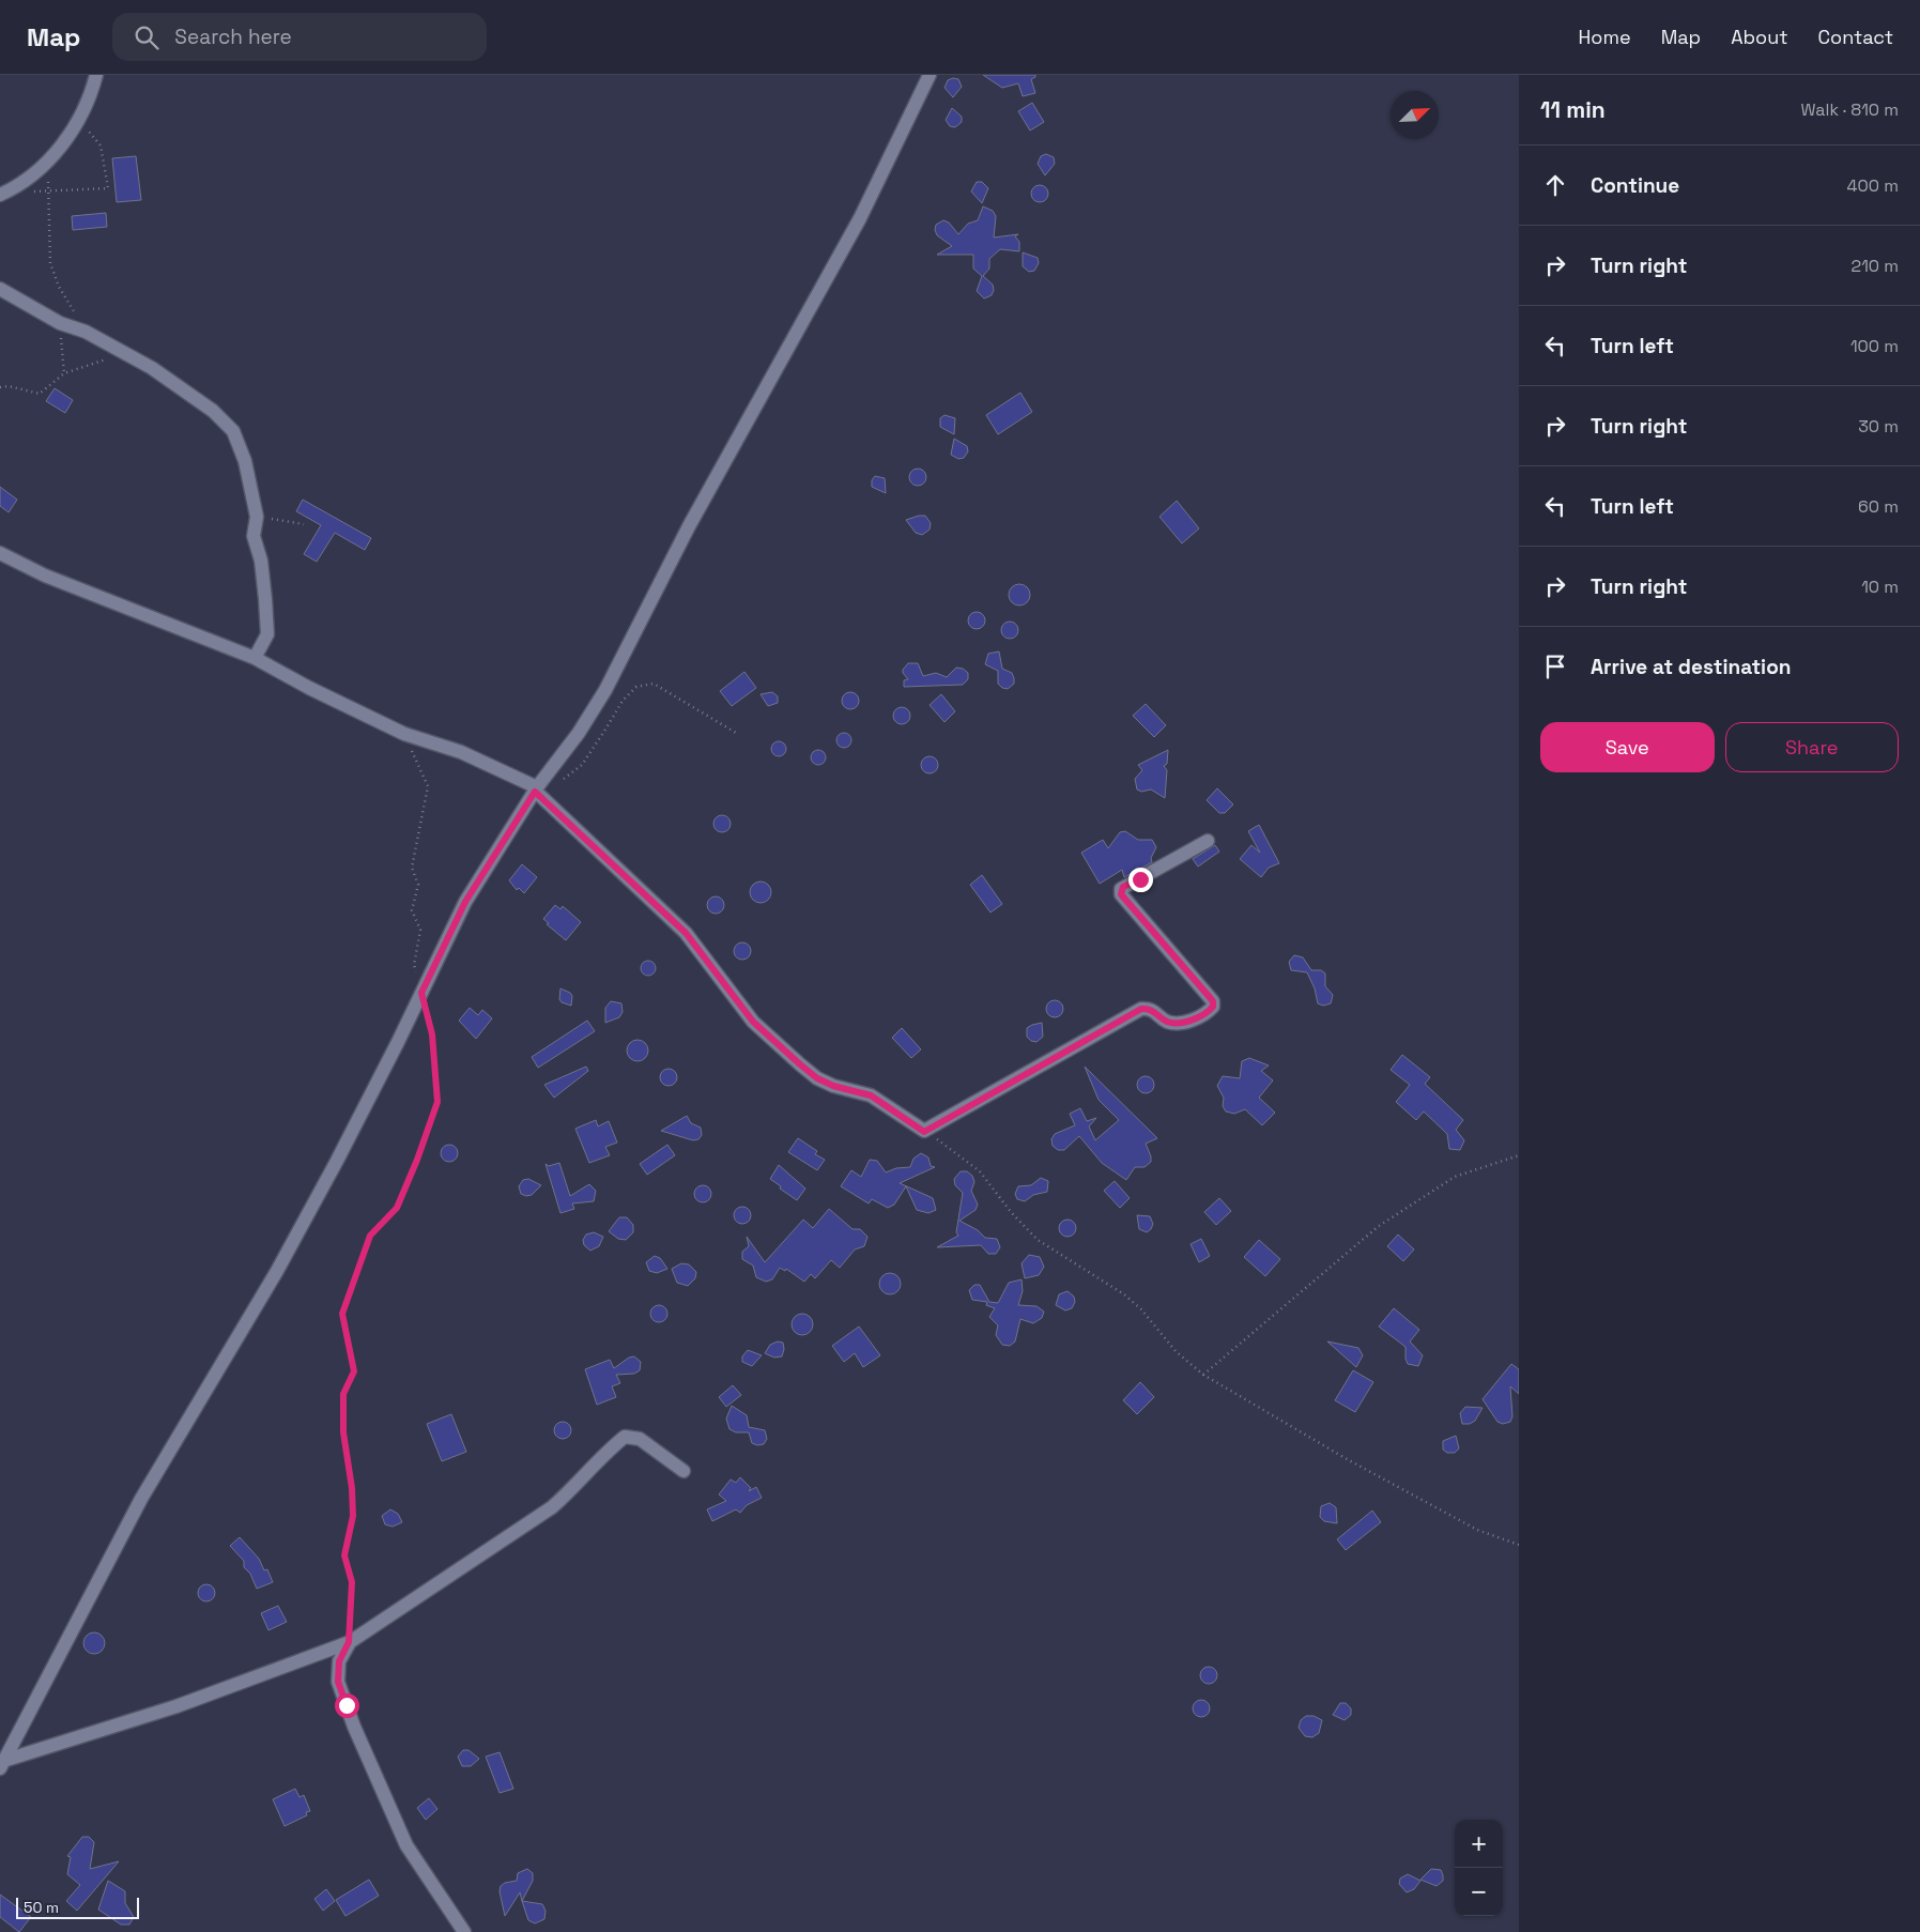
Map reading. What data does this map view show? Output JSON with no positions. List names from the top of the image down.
{
  "scale_bar": "50 m",
  "north": "top right",
  "page": {
    "header": "Map",
    "search": "Search here",
    "nav": [
      "Home",
      "Map",
      "About",
      "Contact"
    ],
    "heading": ["11 min", "Walk · 810 m"],
    "list": [
      ["Continue", "400 m"],
      ["Turn right", "210 m"],
      ["Turn left", "100 m"],
      ["Turn right", "30 m"],
      ["Turn left", "60 m"],
      ["Turn right", "10 m"],
      "Arrive at destination"
    ],
    "buttons": ["Save", "Share"],
    "map_buttons": ["+", "−"],
    "scale": "50 m"
  }
}
